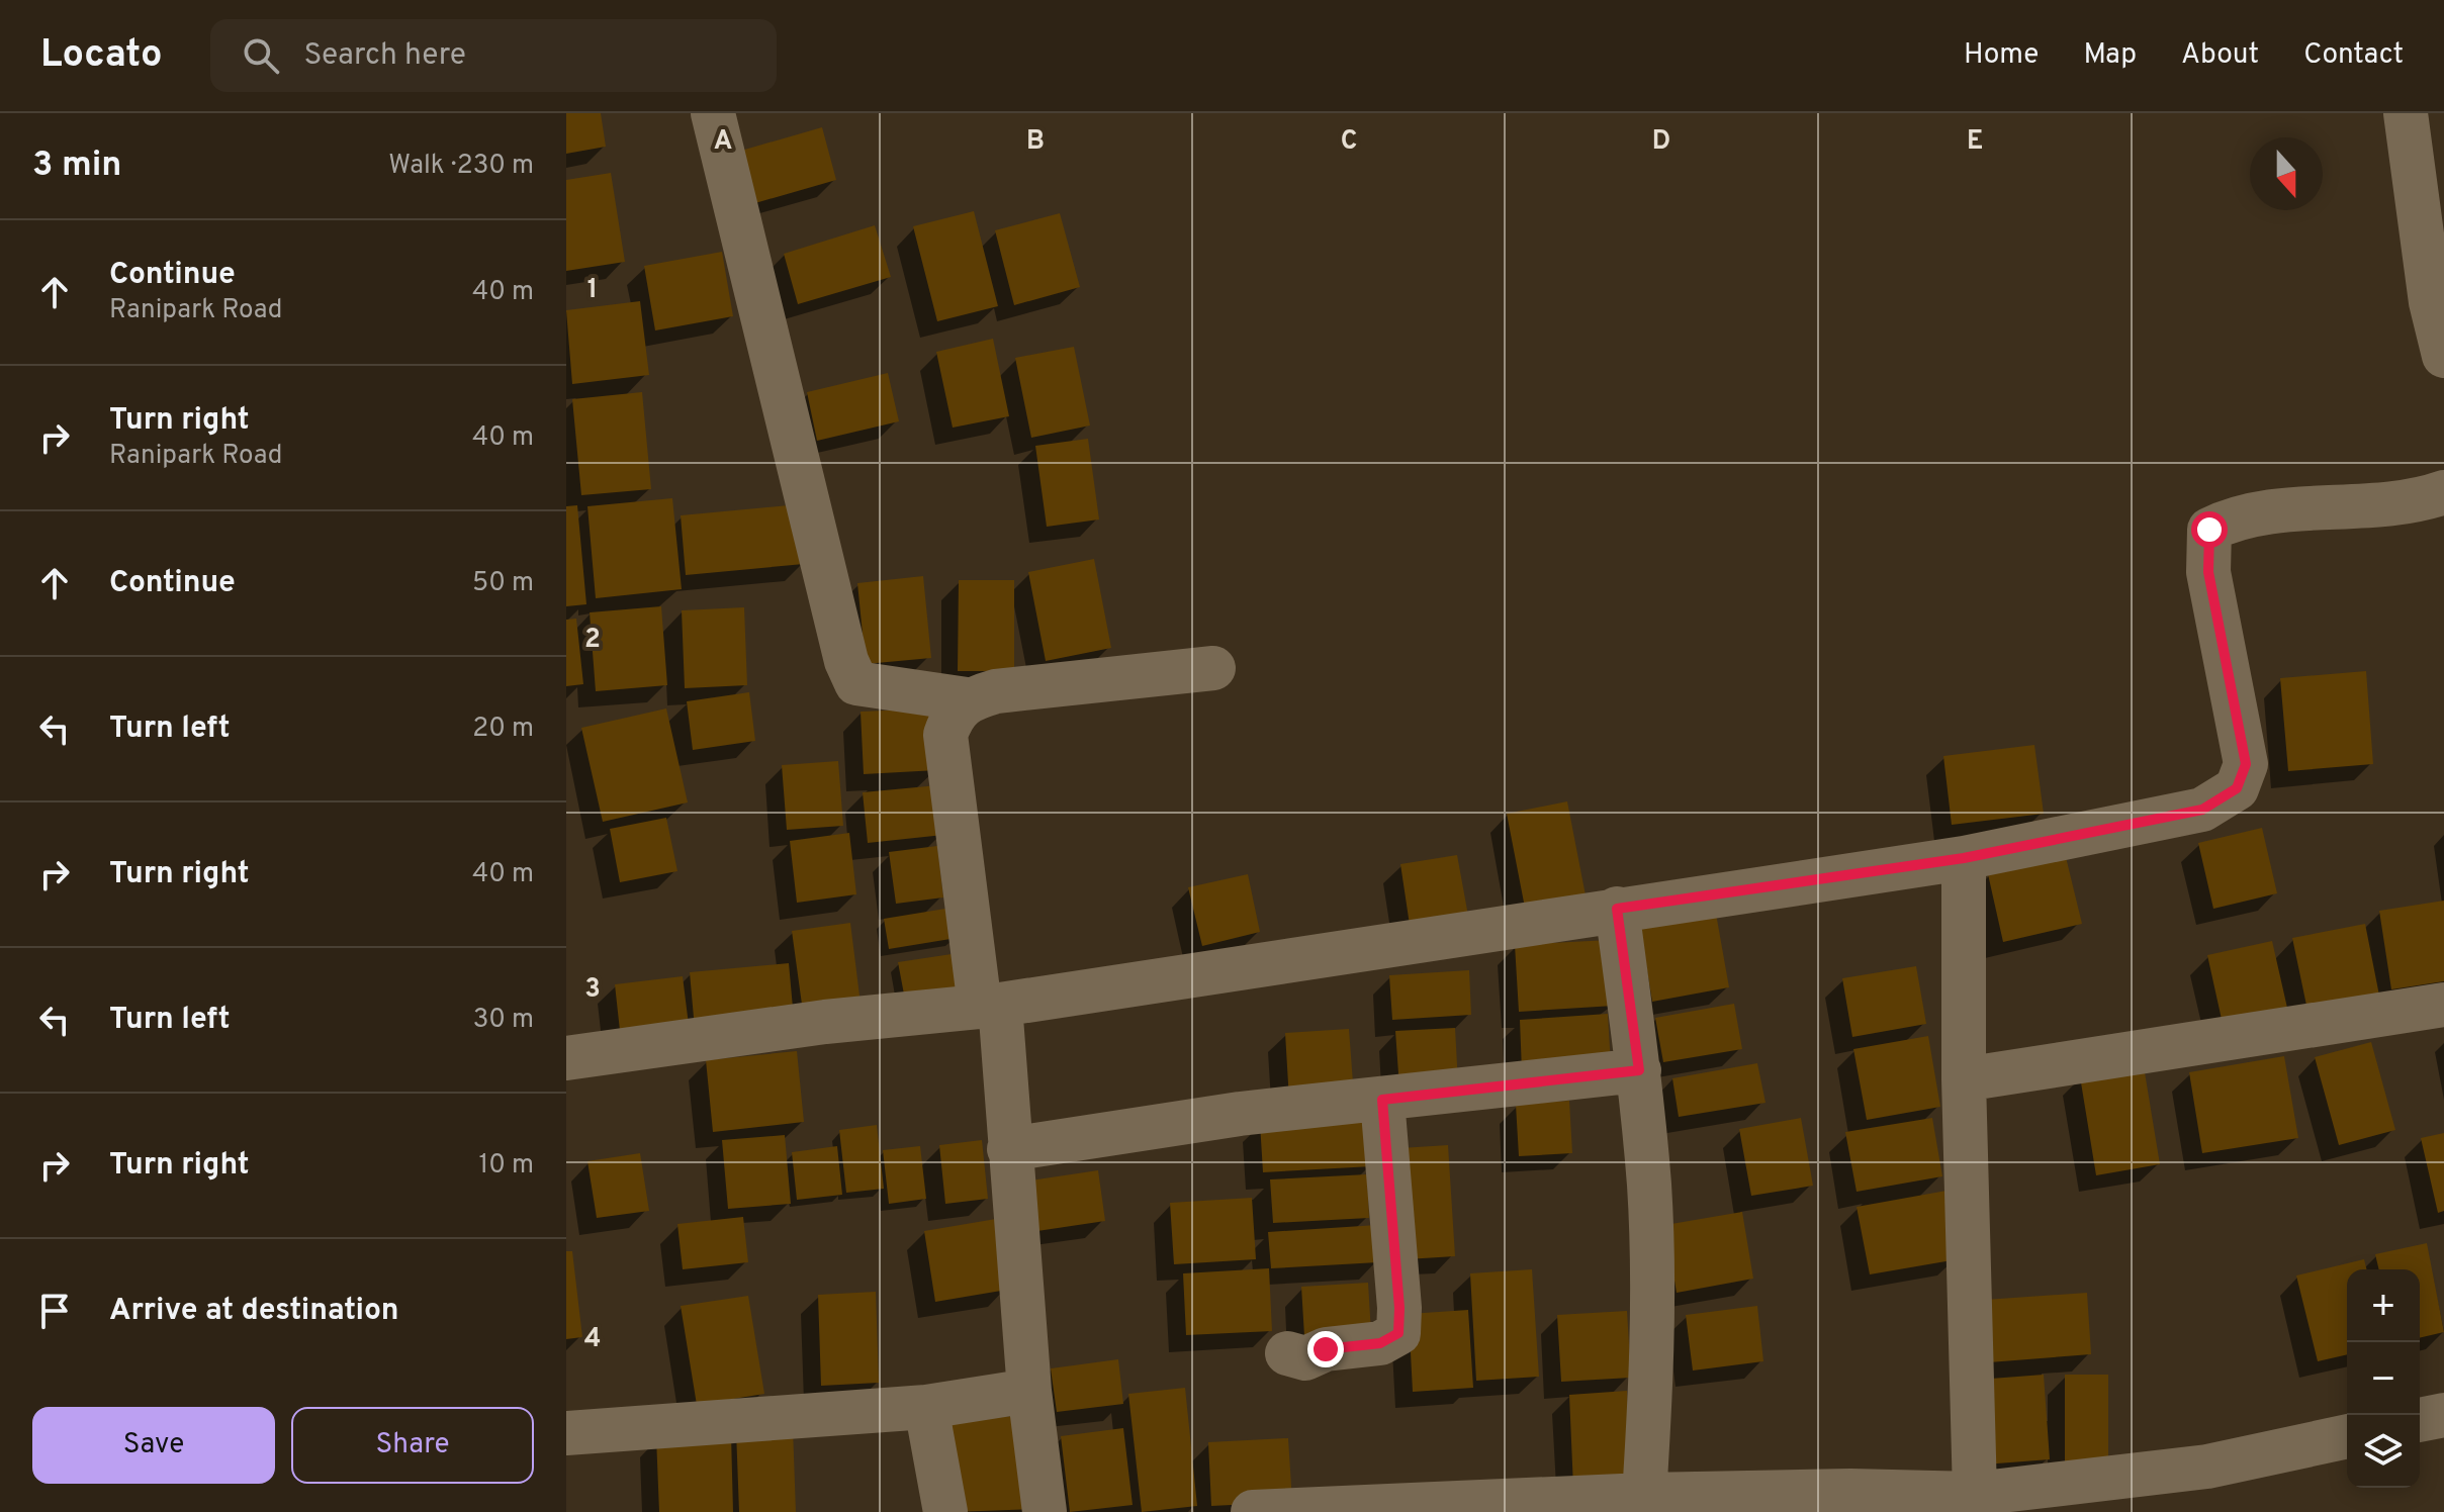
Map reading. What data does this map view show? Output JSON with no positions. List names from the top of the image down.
{
  "north": "bottom",
  "page": {
    "header": "Locato",
    "search": "Search here",
    "nav": [
      "Home",
      "Map",
      "About",
      "Contact"
    ],
    "heading": ["3 min", "Walk · 230 m"],
    "list": [
      ["Continue", "Ranipark Road", "40 m"],
      ["Turn right", "Ranipark Road", "40 m"],
      ["Continue", "50 m"],
      ["Turn left", "20 m"],
      ["Turn right", "40 m"],
      ["Turn left", "30 m"],
      ["Turn right", "10 m"],
      "Arrive at destination"
    ],
    "map_buttons": ["+", "−"],
    "buttons": ["Save", "Share"]
  },
  "grid": {
    "columns": [
      "A",
      "B",
      "C",
      "D",
      "E"
    ],
    "rows": [
      "1",
      "2",
      "3",
      "4"
    ]
  }
}
